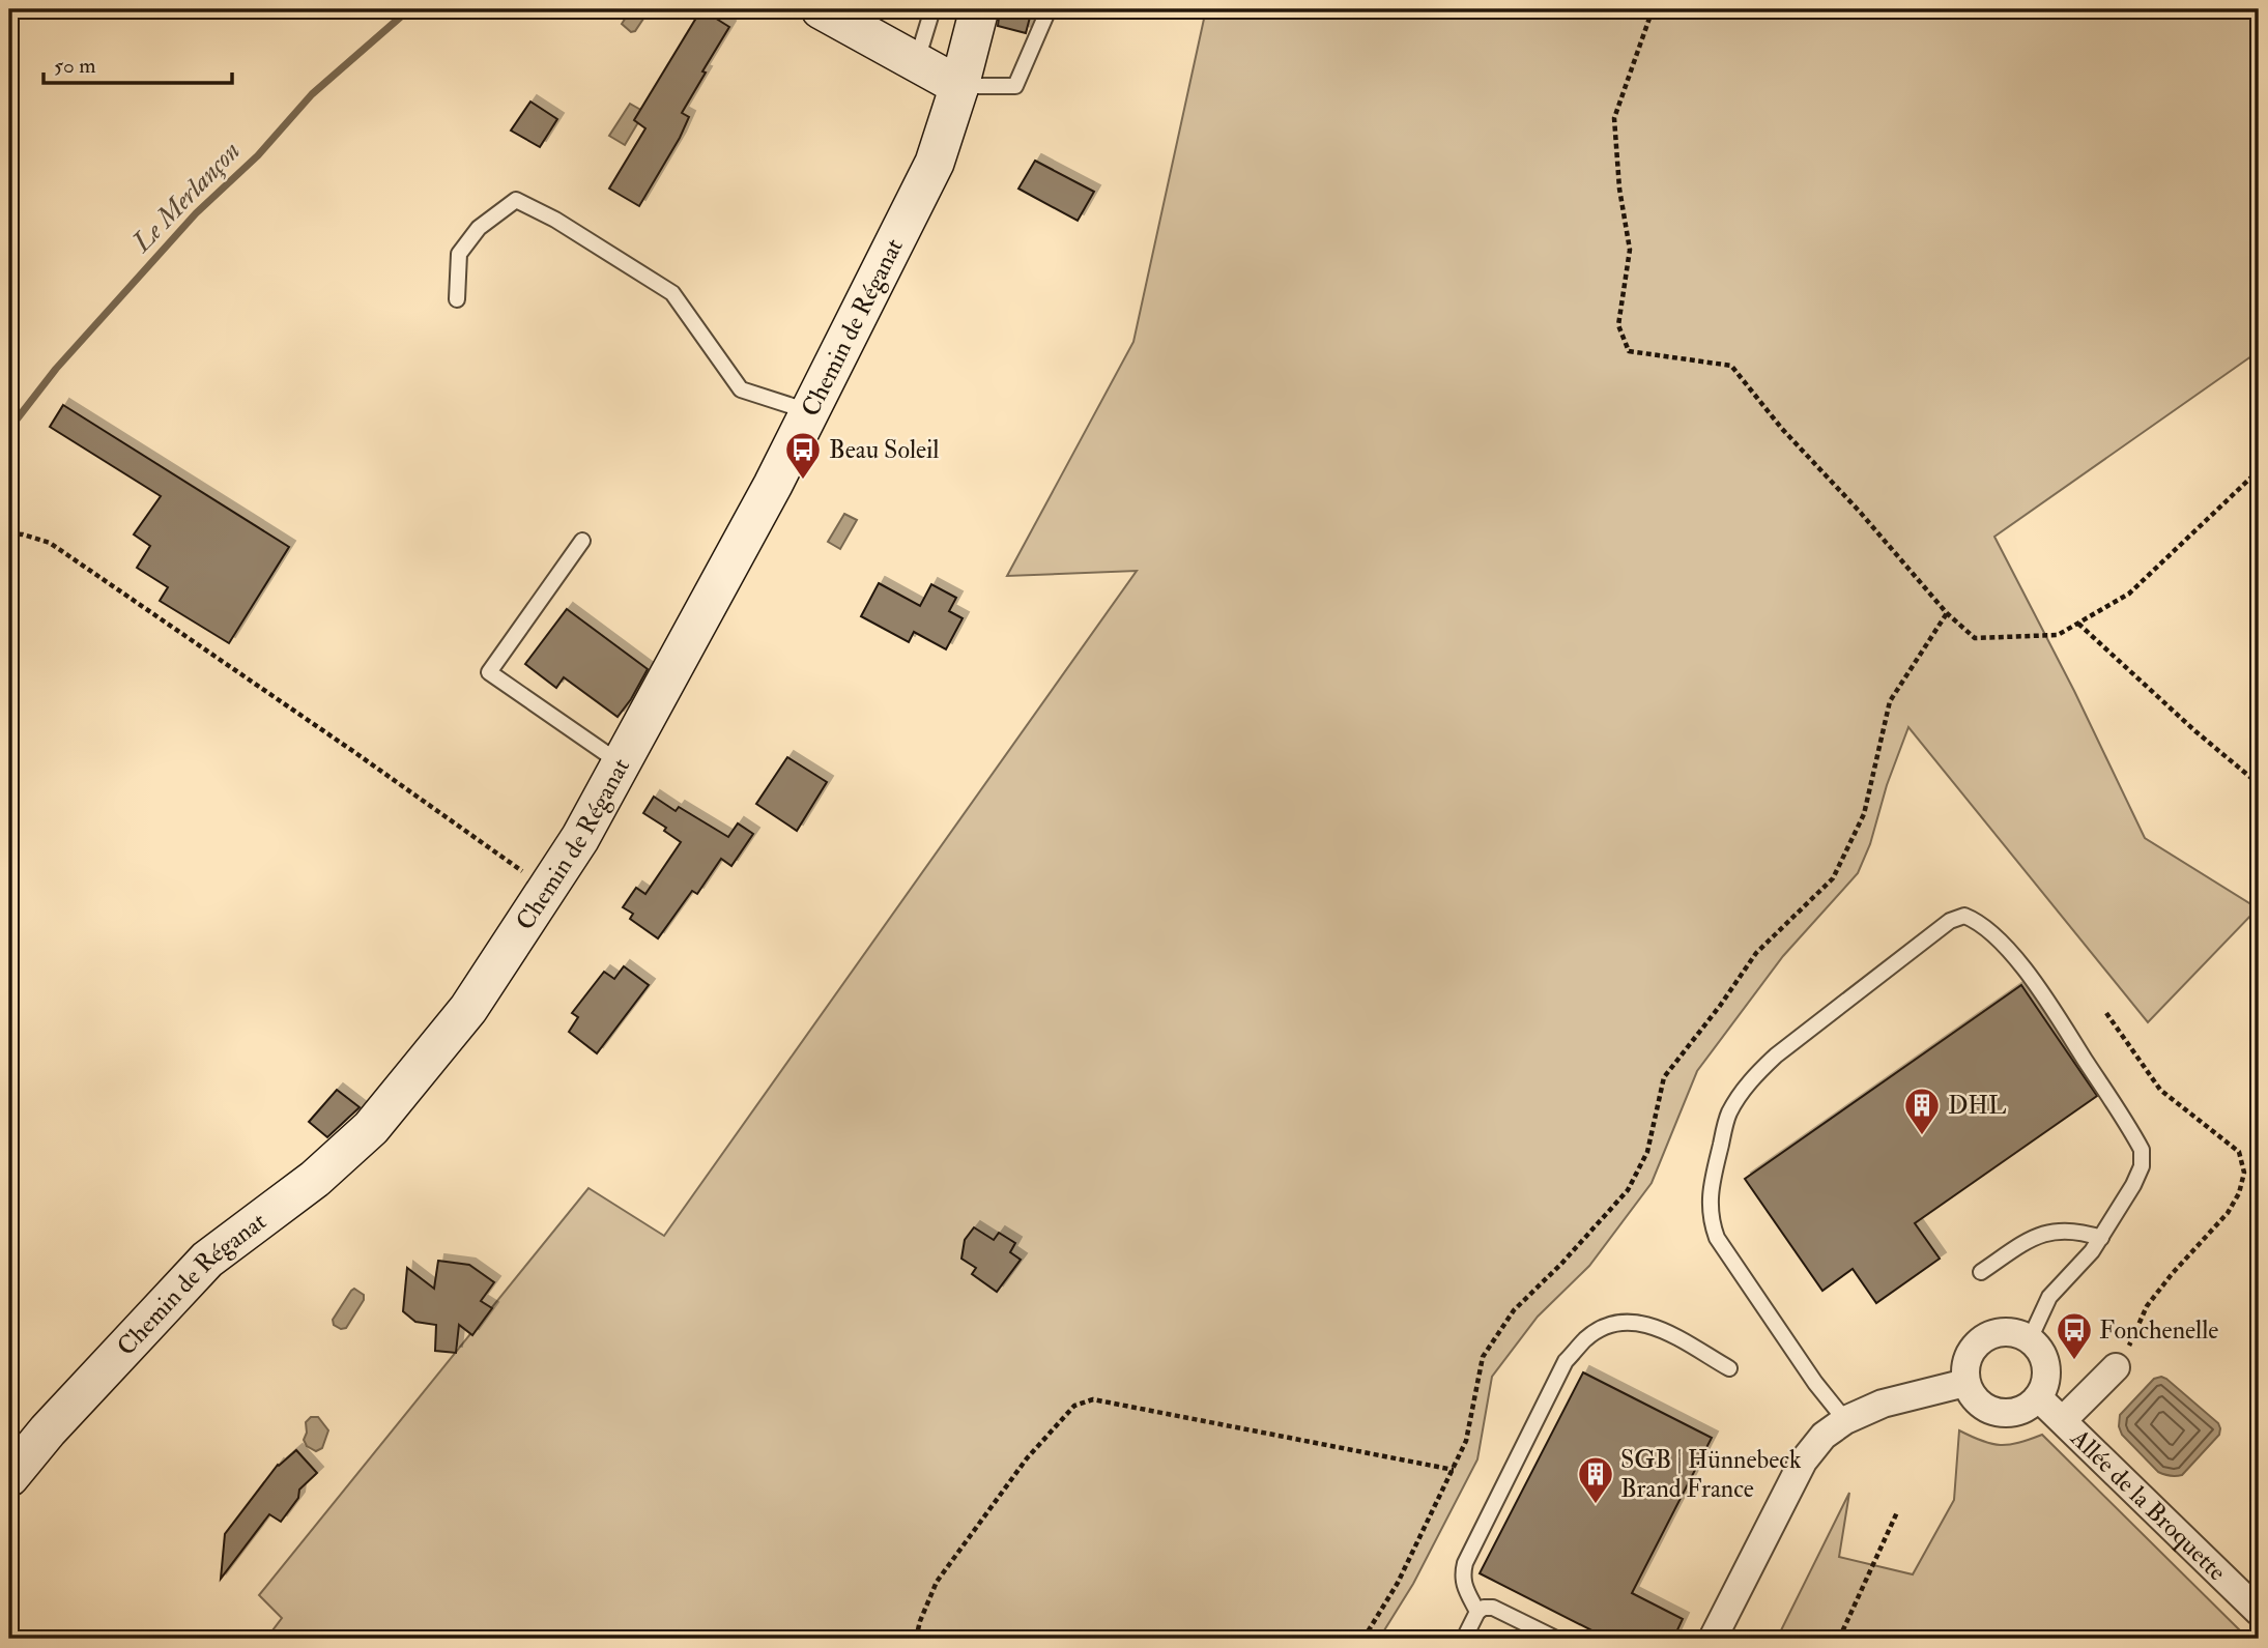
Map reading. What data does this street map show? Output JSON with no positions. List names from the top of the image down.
{
  "streets": {
    "street": ["Chemin de Réganat", "Allée de la Broquette"]
  },
  "water": ["Le Merlançon"],
  "places": {
    "bus stop": ["Beau Soleil", "Fonchenelle"],
    "building": ["DHL", "SGB | Hünnebeck Brand France"]
  },
  "scale_bar": "50 m"
}
